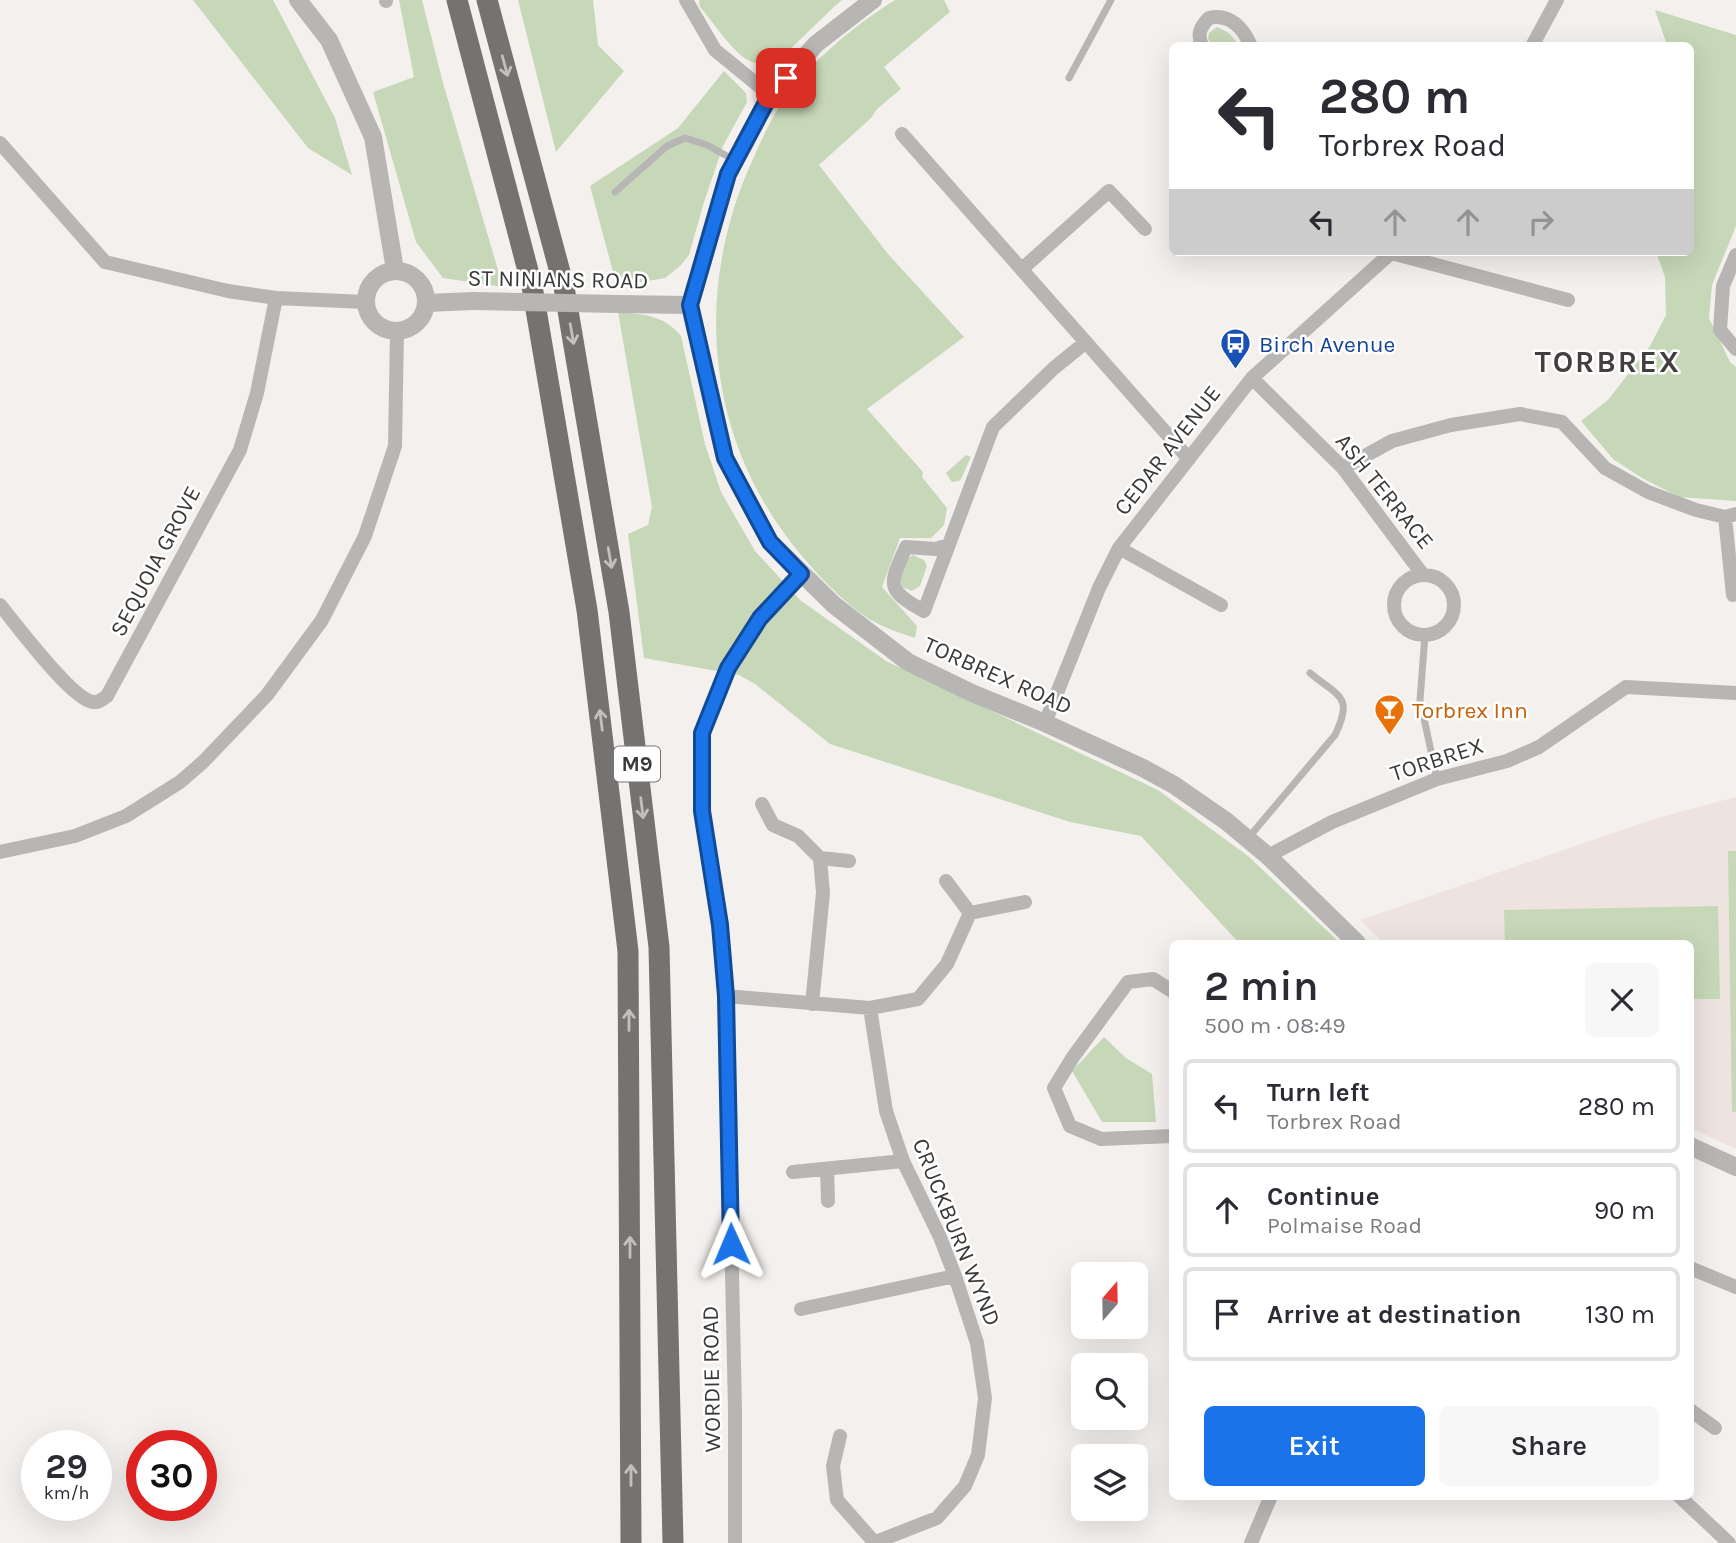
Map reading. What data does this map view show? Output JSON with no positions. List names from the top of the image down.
{
  "streets": {
    "highway": ["M9"],
    "street": [
      "ST NINIANS ROAD",
      "CEDAR AVENUE",
      "ASH TERRACE",
      "SEQUOIA GROVE",
      "TORBREX ROAD",
      "TORBREX",
      "CRUCKBURN WYND",
      "WORDIE ROAD"
    ]
  },
  "crossings": [
    ["ST NINIANS ROAD", "TORBREX ROAD"],
    ["CEDAR AVENUE", "ASH TERRACE"],
    ["CEDAR AVENUE", "TORBREX ROAD"],
    ["TORBREX ROAD", "TORBREX"],
    ["TORBREX ROAD", "WORDIE ROAD"]
  ],
  "districts": ["TORBREX"],
  "places": {
    "bus stop": ["Birch Avenue"],
    "bar": ["Torbrex Inn"]
  },
  "north": "top",
  "page": {
    "turn": ["280 m", "Torbrex Road"],
    "heading": ["2 min", "500 m · 08:49"],
    "list": [
      {
        "name": "Turn left",
        "note": "Torbrex Road",
        "value": "280 m"
      },
      {
        "name": "Continue",
        "note": "Polmaise Road",
        "value": "90 m"
      },
      {
        "name": "Arrive at destination",
        "value": "130 m"
      }
    ],
    "buttons": ["Exit", "Share"],
    "speed": "29 km/h",
    "limit": "30"
  }
}
